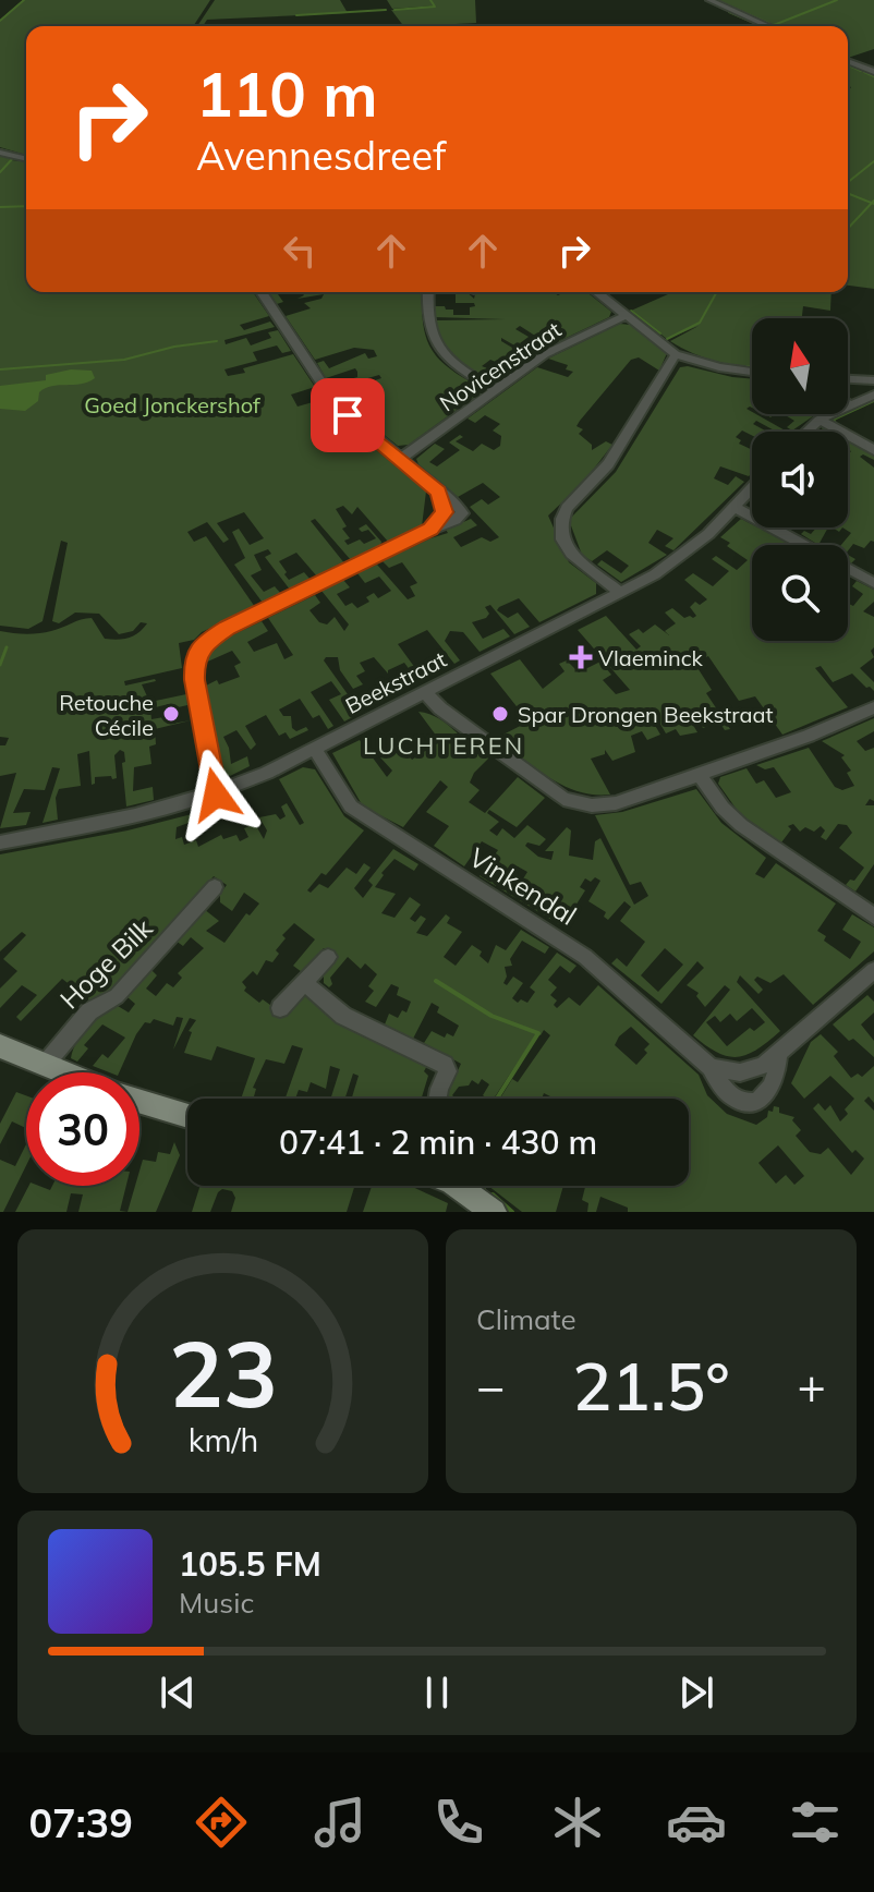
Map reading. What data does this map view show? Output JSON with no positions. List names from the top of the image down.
{
  "streets": {
    "street": [
      "Novicenstraat",
      "Beekstraat",
      "Vinkendal",
      "Hoge Bilk"
    ]
  },
  "crossings": [
    ["Beekstraat", "Vinkendal"]
  ],
  "districts": ["LUCHTEREN"],
  "parks": ["Goed Jonckershof"],
  "places": {
    "health": ["Vlaeminck"],
    "other": ["Retouche Cécile", "Spar Drongen Beekstraat"]
  },
  "north": "top",
  "page": {
    "turn": ["110 m", "Avennesdreef"],
    "limit": "30",
    "trip": "07:41 · 2 min · 430 m",
    "tile": "Climate",
    "heat": ["−", "21.5°", "+"],
    "song": ["105.5 FM", "Music"],
    "tabs": "07:39",
    "gauge": ["23", "km/h"]
  }
}
